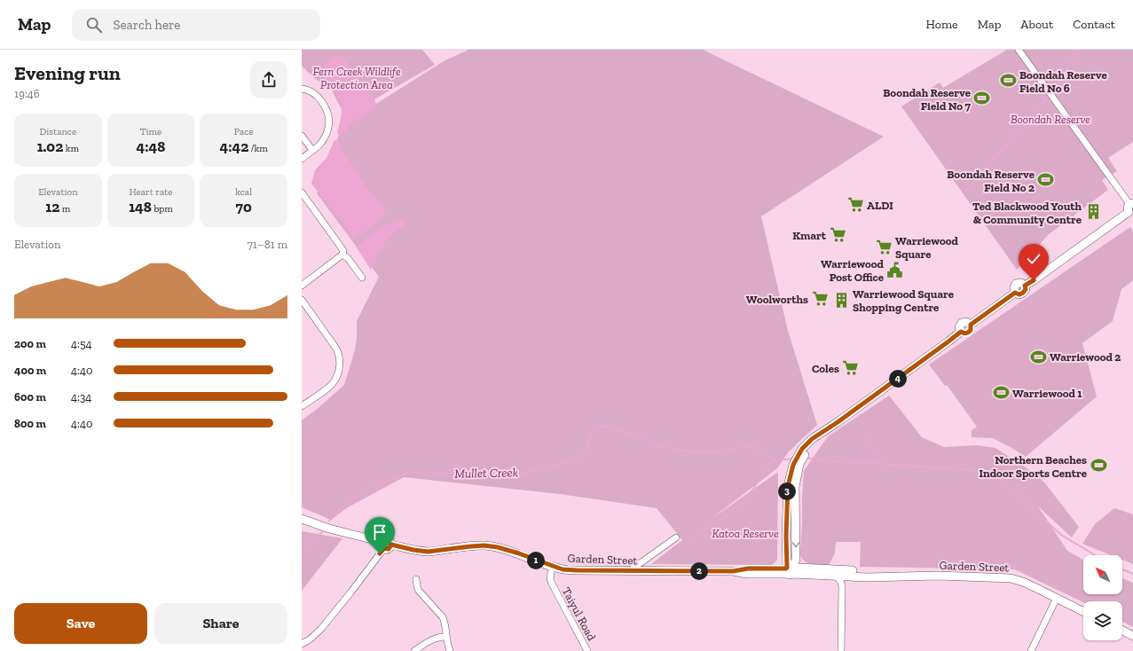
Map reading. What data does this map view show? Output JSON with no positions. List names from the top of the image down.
{
  "streets": {
    "street": ["Garden Street", "Taiyul Road"]
  },
  "crossings": [
    ["Garden Street", "Taiyul Road"]
  ],
  "water": ["Mullet Creek"],
  "parks": ["Fern Creek Wildlife Protection Area", "Boondah Reserve", "Katoa Reserve"],
  "places": {
    "sports": [
      "Boondah Reserve Field No 6",
      "Boondah Reserve Field No 7",
      "Boondah Reserve Field No 2",
      "Warriewood 2",
      "Warriewood 1",
      "Northern Beaches Indoor Sports Centre"
    ],
    "supermarket": [
      "ALDI",
      "Kmart",
      "Warriewood Square",
      "Woolworths",
      "Coles"
    ],
    "building": ["Ted Blackwood Youth & Community Centre", "Warriewood Square Shopping Centre"],
    "public building": ["Warriewood Post Office"]
  },
  "north": "top left",
  "page": {
    "header": "Map",
    "search": "Search here",
    "nav": [
      "Home",
      "Map",
      "About",
      "Contact"
    ],
    "heading": ["Evening run", "19:46"],
    "stats": [
      ["Distance", "1.02 km"],
      ["Time", "4:48"],
      ["Pace", "4:42 /km"],
      ["Elevation", "12 m"],
      ["Heart rate", "148 bpm"],
      ["kcal", "70"]
    ],
    "chart": ["Elevation", "71–81 m"],
    "list": [
      {
        "name": "200 m",
        "note": "4:54"
      },
      {
        "name": "400 m",
        "note": "4:40"
      },
      {
        "name": "600 m",
        "note": "4:34"
      },
      {
        "name": "800 m",
        "note": "4:40"
      }
    ],
    "pins": [
      "4",
      "3",
      "1",
      "2"
    ],
    "buttons": ["Save", "Share"]
  }
}
